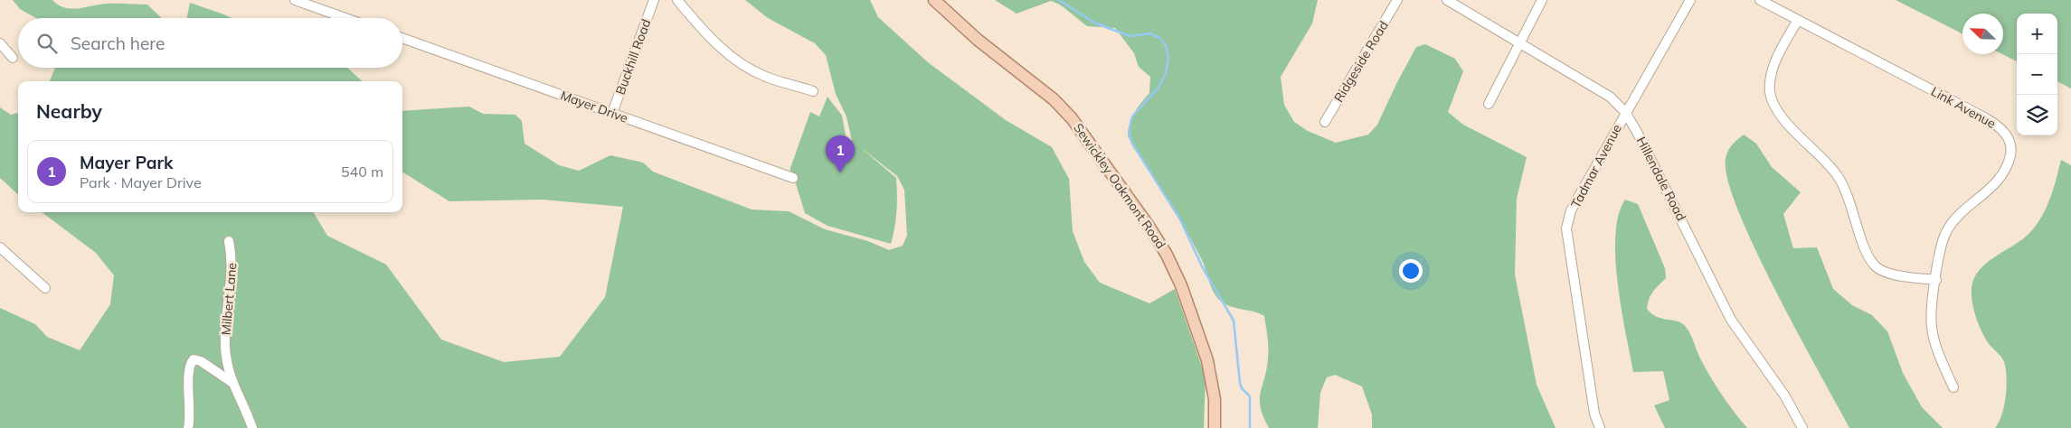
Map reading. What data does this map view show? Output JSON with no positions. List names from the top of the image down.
{
  "streets": {
    "main road": ["Sewickley Oakmont Road"],
    "street": [
      "Buckhill Road",
      "Ridgeside Road",
      "Mayer Drive",
      "Link Avenue",
      "Tadmar Avenue",
      "Hillendale Road",
      "Milbert Lane"
    ]
  },
  "crossings": [
    ["Buckhill Road", "Mayer Drive"],
    ["Tadmar Avenue", "Hillendale Road"]
  ],
  "north": "top left",
  "page": {
    "map_buttons": ["+", "−"],
    "search": "Search here",
    "heading": "Nearby",
    "pins": "1",
    "list": [
      {
        "mark": "1",
        "name": "Mayer Park",
        "note": "Park · Mayer Drive",
        "value": "540 m"
      }
    ]
  }
}
